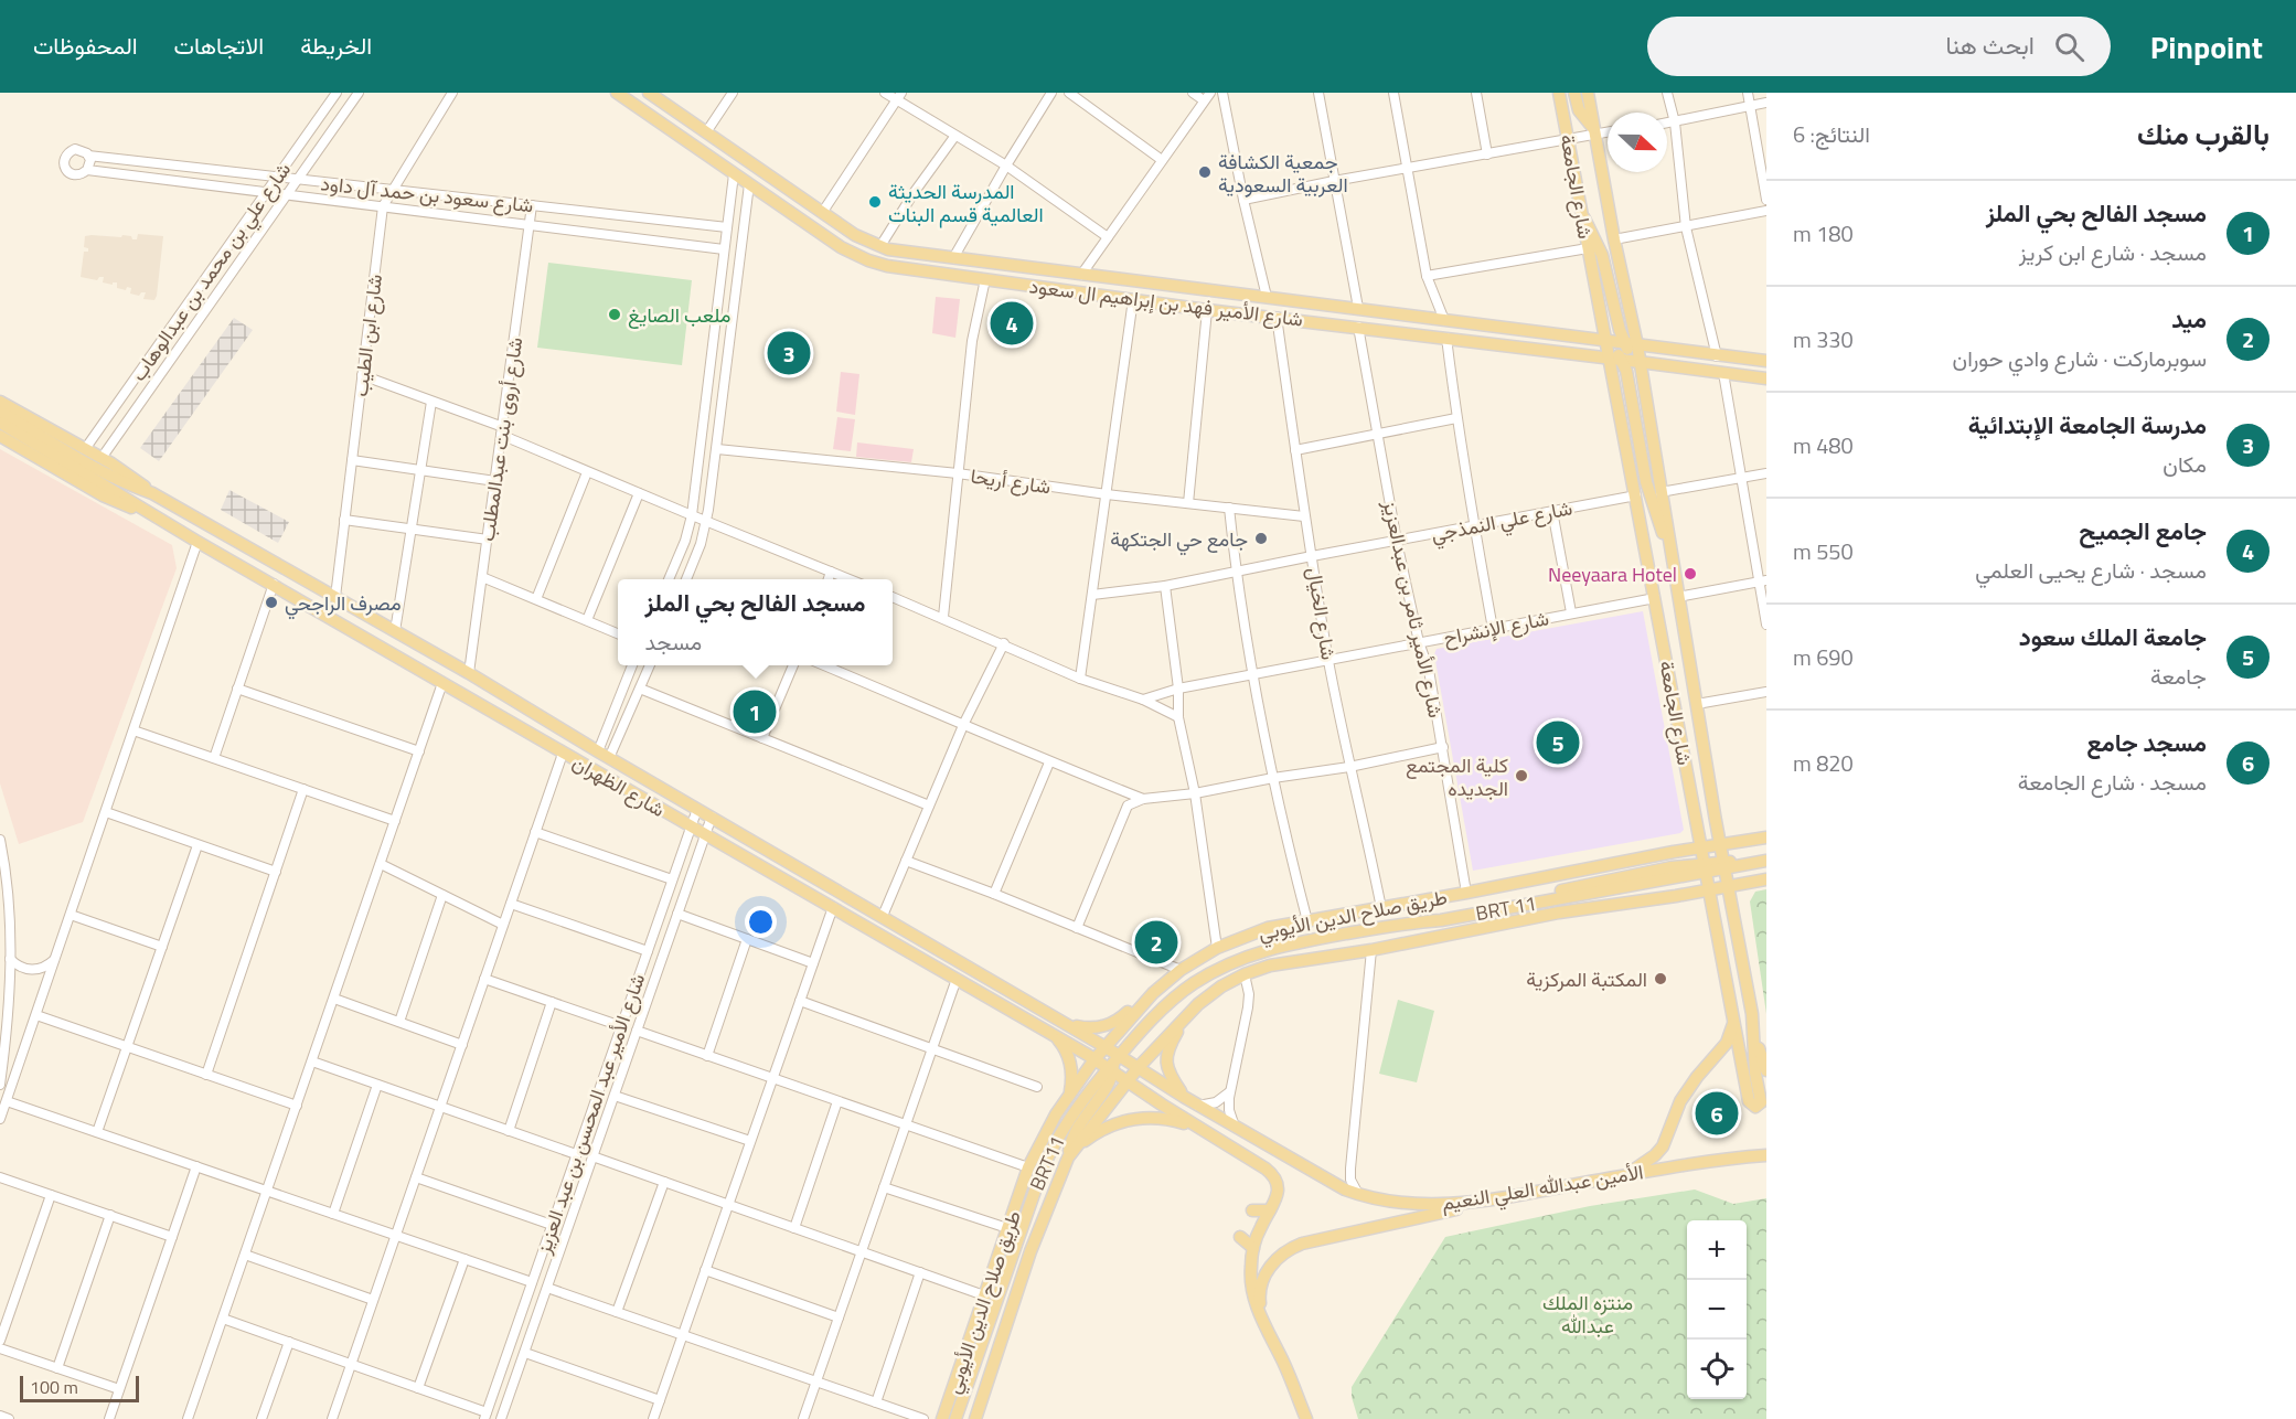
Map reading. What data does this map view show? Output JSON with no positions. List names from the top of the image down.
{
  "streets": {
    "main road": [
      "شارع الجامعة",
      "شارع الأمير فهد بن إبراهيم ال سعود",
      "شارع الظهران",
      "BRT 11",
      "طريق صلاح الدين الأيوبي",
      "BRT11",
      "الأمين عبدالله العلي النعيم"
    ],
    "street": [
      "شارع سعود بن حمد آل داود",
      "شارع علي بن محمد بن عبدالوهاب",
      "شارع ابن الطيب",
      "شارع أروى بنت عبدالمطلب",
      "شارع أريحا",
      "شارع علي النمذجي",
      "شارع الأمير ثامر بن عبدالعزيز",
      "شارع الخيال",
      "شارع الإنشراح",
      "شارع الأمير عبد المحسن بن عبد العزيز"
    ]
  },
  "crossings": [
    ["شارع الجامعة", "شارع الأمير فهد بن إبراهيم ال سعود"],
    ["شارع الجامعة", "شارع علي النمذجي"],
    ["شارع الجامعة", "شارع الإنشراح"],
    ["شارع الجامعة", "BRT 11"],
    ["شارع الجامعة", "طريق صلاح الدين الأيوبي"],
    ["شارع سعود بن حمد آل داود", "شارع علي بن محمد بن عبدالوهاب"],
    ["شارع سعود بن حمد آل داود", "شارع ابن الطيب"],
    ["شارع سعود بن حمد آل داود", "شارع أروى بنت عبدالمطلب"],
    ["شارع الأمير فهد بن إبراهيم ال سعود", "شارع الأمير ثامر بن عبدالعزيز"],
    ["شارع الأمير فهد بن إبراهيم ال سعود", "شارع الخيال"],
    ["شارع ابن الطيب", "شارع الظهران"],
    ["شارع أروى بنت عبدالمطلب", "شارع الظهران"],
    ["شارع أريحا", "شارع الخيال"],
    ["شارع علي النمذجي", "شارع الأمير ثامر بن عبدالعزيز"],
    ["شارع علي النمذجي", "شارع الخيال"],
    ["شارع الأمير ثامر بن عبدالعزيز", "شارع الإنشراح"],
    ["شارع الأمير ثامر بن عبدالعزيز", "طريق صلاح الدين الأيوبي"],
    ["شارع الخيال", "شارع الإنشراح"],
    ["شارع الخيال", "طريق صلاح الدين الأيوبي"],
    ["شارع الظهران", "طريق صلاح الدين الأيوبي"],
    ["شارع الظهران", "شارع الأمير عبد المحسن بن عبد العزيز"],
    ["شارع الظهران", "BRT11"],
    ["شارع الظهران", "الأمين عبدالله العلي النعيم"],
    ["BRT 11", "BRT11"],
    ["طريق صلاح الدين الأيوبي", "الأمين عبدالله العلي النعيم"],
    ["BRT11", "الأمين عبدالله العلي النعيم"]
  ],
  "parks": ["منتزه الملك عبدالله"],
  "places": [
    "جمعية الكشافة العربية السعودية",
    "المدرسة الحديثة العالمية قسم البنات",
    "ملعب الصايغ",
    "جامع حي الجتكهة",
    "Neeyaara Hotel",
    "مصرف الراجحي",
    "كلية المجتمع الجديده",
    "المكتبة المركزية"
  ],
  "scale_bar": "100 m",
  "north": "right",
  "page": {
    "header": "Pinpoint",
    "search": "ابحث هنا",
    "nav": ["الخريطة", "الاتجاهات", "المحفوظات"],
    "heading": ["بالقرب منك", "النتائج: 6"],
    "list": [
      {
        "mark": "1",
        "name": "مسجد الفالح بحي الملز",
        "note": "مسجد · شارع ابن كريز",
        "value": "180 m"
      },
      {
        "mark": "2",
        "name": "ميد",
        "note": "سوبرماركت · شارع وادي حوران",
        "value": "330 m"
      },
      {
        "mark": "3",
        "name": "مدرسة الجامعة الإبتدائية",
        "note": "مكان",
        "value": "480 m"
      },
      {
        "mark": "4",
        "name": "جامع الجميح",
        "note": "مسجد · شارع يحيى العلمي",
        "value": "550 m"
      },
      {
        "mark": "5",
        "name": "جامعة الملك سعود",
        "note": "جامعة",
        "value": "690 m"
      },
      {
        "mark": "6",
        "name": "مسجد جامع",
        "note": "مسجد · شارع الجامعة",
        "value": "820 m"
      }
    ],
    "pins": [
      "4",
      "3",
      "1",
      "5",
      "2",
      "6"
    ],
    "popup": ["مسجد الفالح بحي الملز", "مسجد"],
    "map_buttons": ["+", "−"],
    "scale": "100 m"
  }
}
